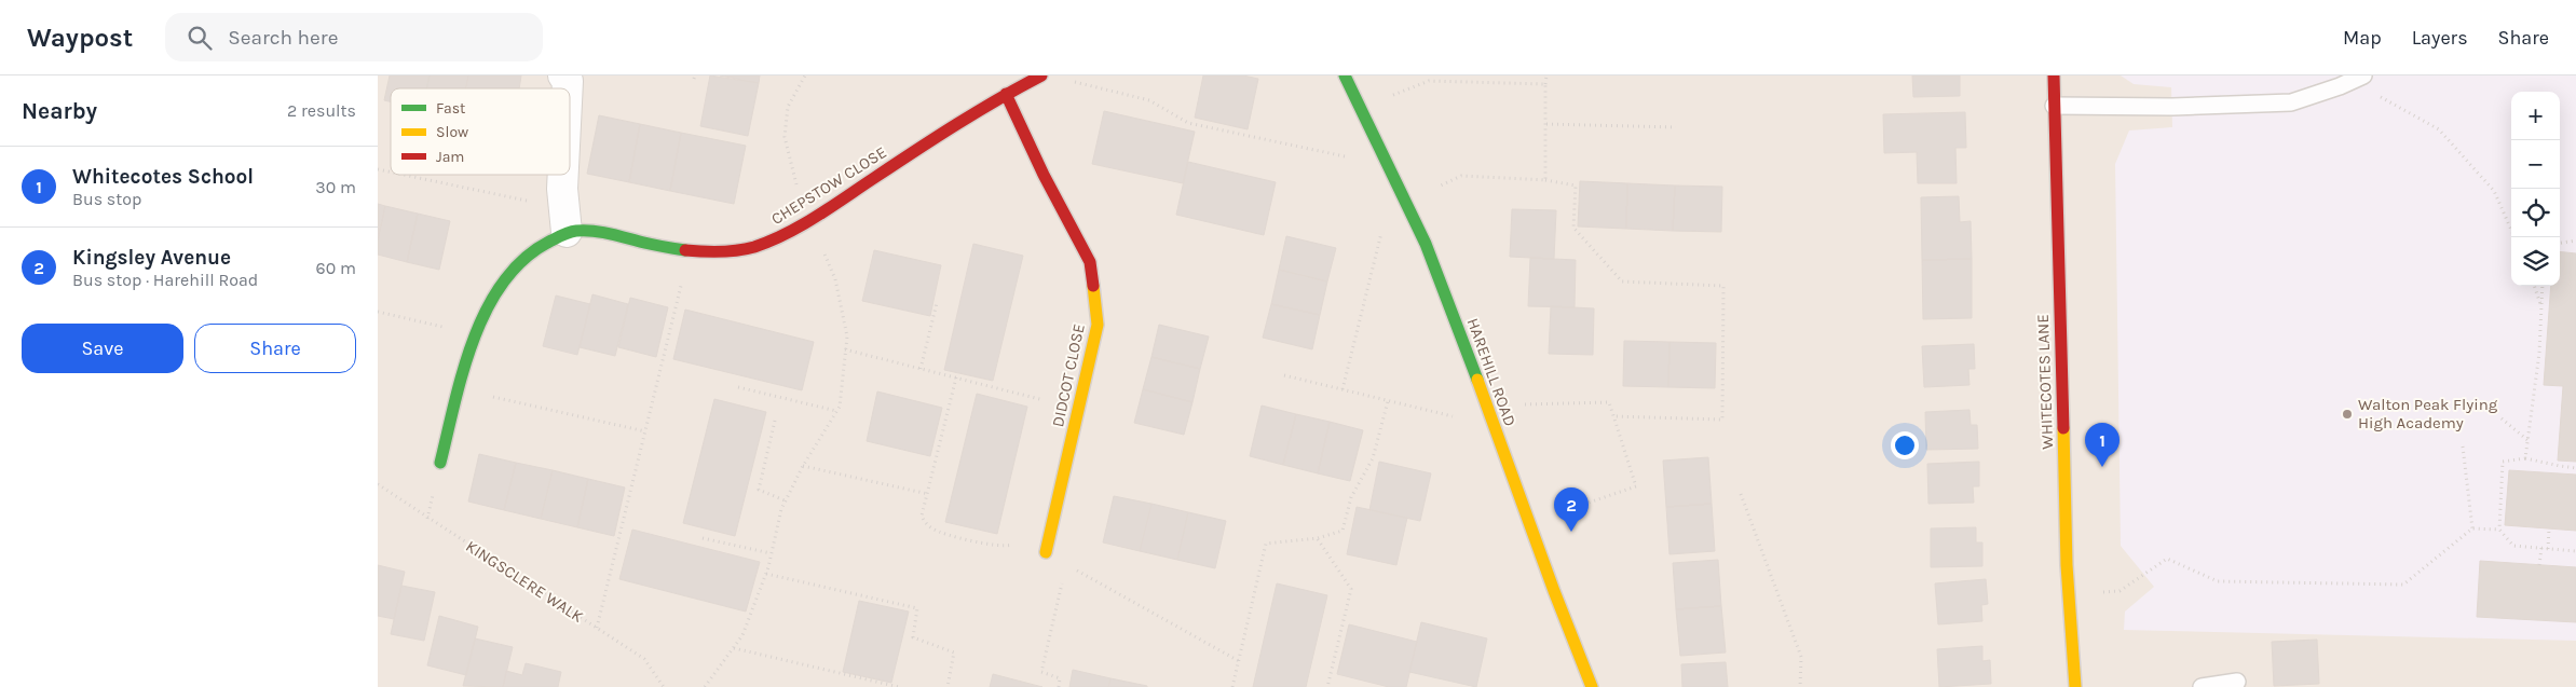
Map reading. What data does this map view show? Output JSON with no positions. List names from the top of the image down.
{
  "streets": {
    "street": [
      "CHEPSTOW CLOSE",
      "HAREHILL ROAD",
      "DIDCOT CLOSE",
      "WHITECOTES LANE"
    ],
    "path": ["KINGSCLERE WALK"]
  },
  "crossings": [
    ["CHEPSTOW CLOSE", "DIDCOT CLOSE"]
  ],
  "places": ["Walton Peak Flying High Academy"],
  "legend": ["Fast", "Slow", "Jam"],
  "page": {
    "header": "Waypost",
    "search": "Search here",
    "nav": ["Map", "Layers", "Share"],
    "heading": ["Nearby", "2 results"],
    "map_buttons": ["+", "−"],
    "list": [
      {
        "mark": "1",
        "name": "Whitecotes School",
        "note": "Bus stop",
        "value": "30 m"
      },
      {
        "mark": "2",
        "name": "Kingsley Avenue",
        "note": "Bus stop · Harehill Road",
        "value": "60 m"
      }
    ],
    "buttons": ["Save", "Share"],
    "pins": ["1", "2"]
  }
}
